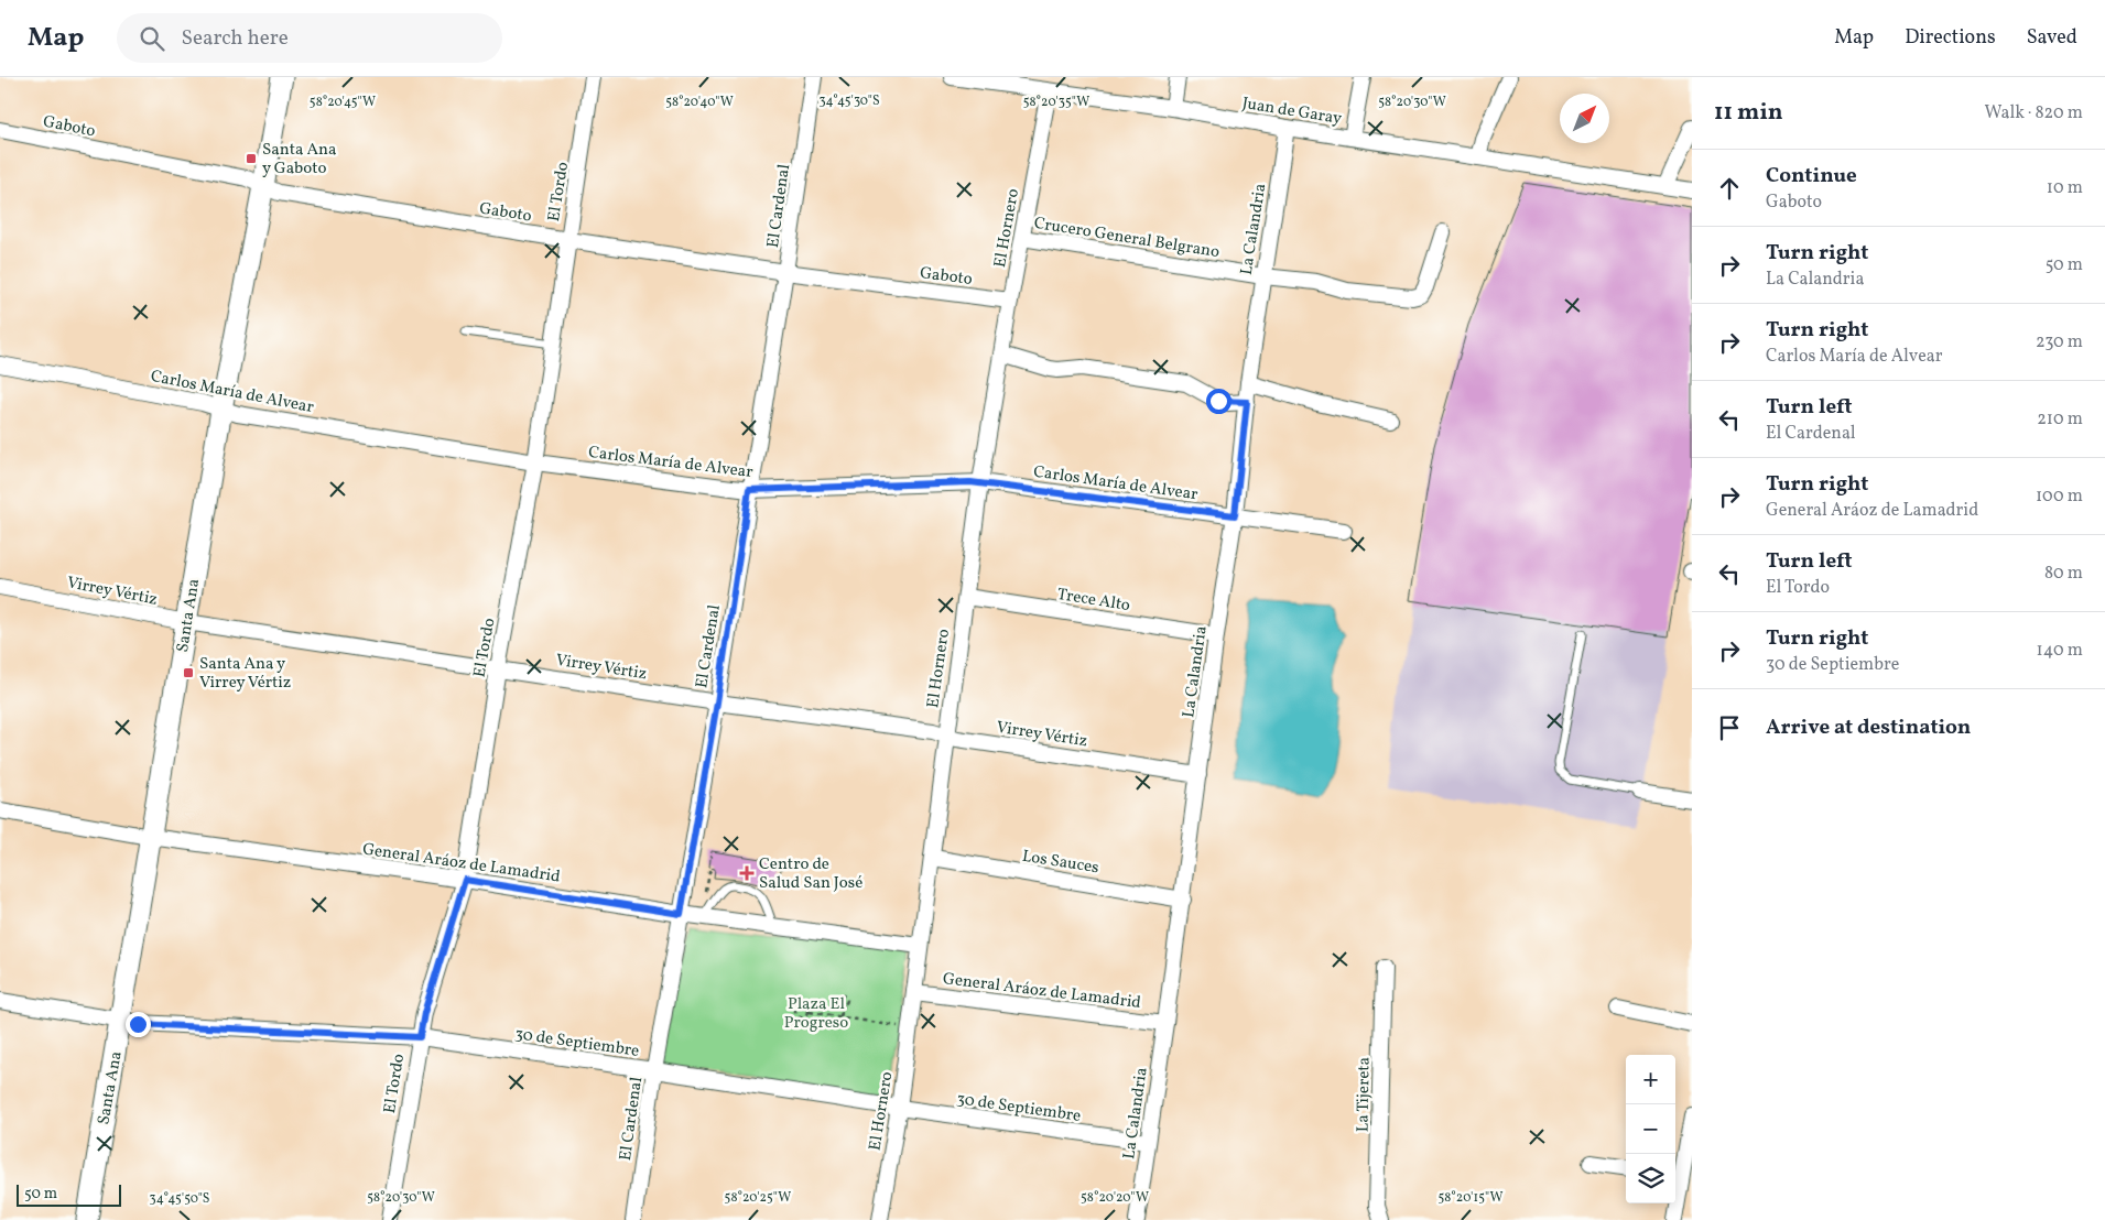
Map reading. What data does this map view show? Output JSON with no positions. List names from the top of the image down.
{
  "streets": {
    "street": [
      "Juan de Garay",
      "Gaboto",
      "El Tordo",
      "El Cardenal",
      "El Hornero",
      "La Calandria",
      "Crucero General Belgrano",
      "Carlos María de Alvear",
      "Virrey Vértiz",
      "Trece Alto",
      "Santa Ana",
      "Los Sauces",
      "General Aráoz de Lamadrid",
      "30 de Septiembre",
      "La Tijereta"
    ]
  },
  "crossings": [
    ["Juan de Garay", "El Hornero"],
    ["Juan de Garay", "La Calandria"],
    ["Gaboto", "El Tordo"],
    ["Gaboto", "El Cardenal"],
    ["Gaboto", "El Hornero"],
    ["Gaboto", "Santa Ana"],
    ["El Tordo", "Carlos María de Alvear"],
    ["El Tordo", "Virrey Vértiz"],
    ["El Tordo", "General Aráoz de Lamadrid"],
    ["El Tordo", "30 de Septiembre"],
    ["El Cardenal", "Carlos María de Alvear"],
    ["El Cardenal", "Virrey Vértiz"],
    ["El Cardenal", "General Aráoz de Lamadrid"],
    ["El Cardenal", "30 de Septiembre"],
    ["El Hornero", "Crucero General Belgrano"],
    ["El Hornero", "Carlos María de Alvear"],
    ["El Hornero", "Virrey Vértiz"],
    ["El Hornero", "Trece Alto"],
    ["El Hornero", "Los Sauces"],
    ["El Hornero", "General Aráoz de Lamadrid"],
    ["El Hornero", "30 de Septiembre"],
    ["La Calandria", "Crucero General Belgrano"],
    ["La Calandria", "Carlos María de Alvear"],
    ["La Calandria", "Virrey Vértiz"],
    ["La Calandria", "Trece Alto"],
    ["La Calandria", "Los Sauces"],
    ["La Calandria", "General Aráoz de Lamadrid"],
    ["La Calandria", "30 de Septiembre"],
    ["Carlos María de Alvear", "Santa Ana"],
    ["Virrey Vértiz", "Santa Ana"],
    ["Santa Ana", "General Aráoz de Lamadrid"],
    ["Santa Ana", "30 de Septiembre"]
  ],
  "parks": ["Plaza El Progreso"],
  "places": {
    "transit": ["Santa Ana y Gaboto", "Santa Ana y Virrey Vértiz"],
    "health": ["Centro de Salud San José"]
  },
  "scale_bar": "50 m",
  "north": "top right",
  "page": {
    "header": "Map",
    "search": "Search here",
    "nav": ["Map", "Directions", "Saved"],
    "heading": ["11 min", "Walk · 820 m"],
    "list": [
      ["Continue", "Gaboto", "10 m"],
      ["Turn right", "La Calandria", "50 m"],
      ["Turn right", "Carlos María de Alvear", "230 m"],
      ["Turn left", "El Cardenal", "210 m"],
      ["Turn right", "General Aráoz de Lamadrid", "100 m"],
      ["Turn left", "El Tordo", "80 m"],
      ["Turn right", "30 de Septiembre", "140 m"],
      "Arrive at destination"
    ],
    "map_buttons": ["+", "−"],
    "scale": "50 m"
  },
  "coordinates": [
    "34°45'30\"S",
    "58°20'45\"W",
    "58°20'40\"W",
    "58°20'35\"W",
    "58°20'30\"W",
    "58°20'25\"W",
    "58°20'20\"W",
    "58°20'15\"W",
    "34°45'50\"S"
  ]
}
